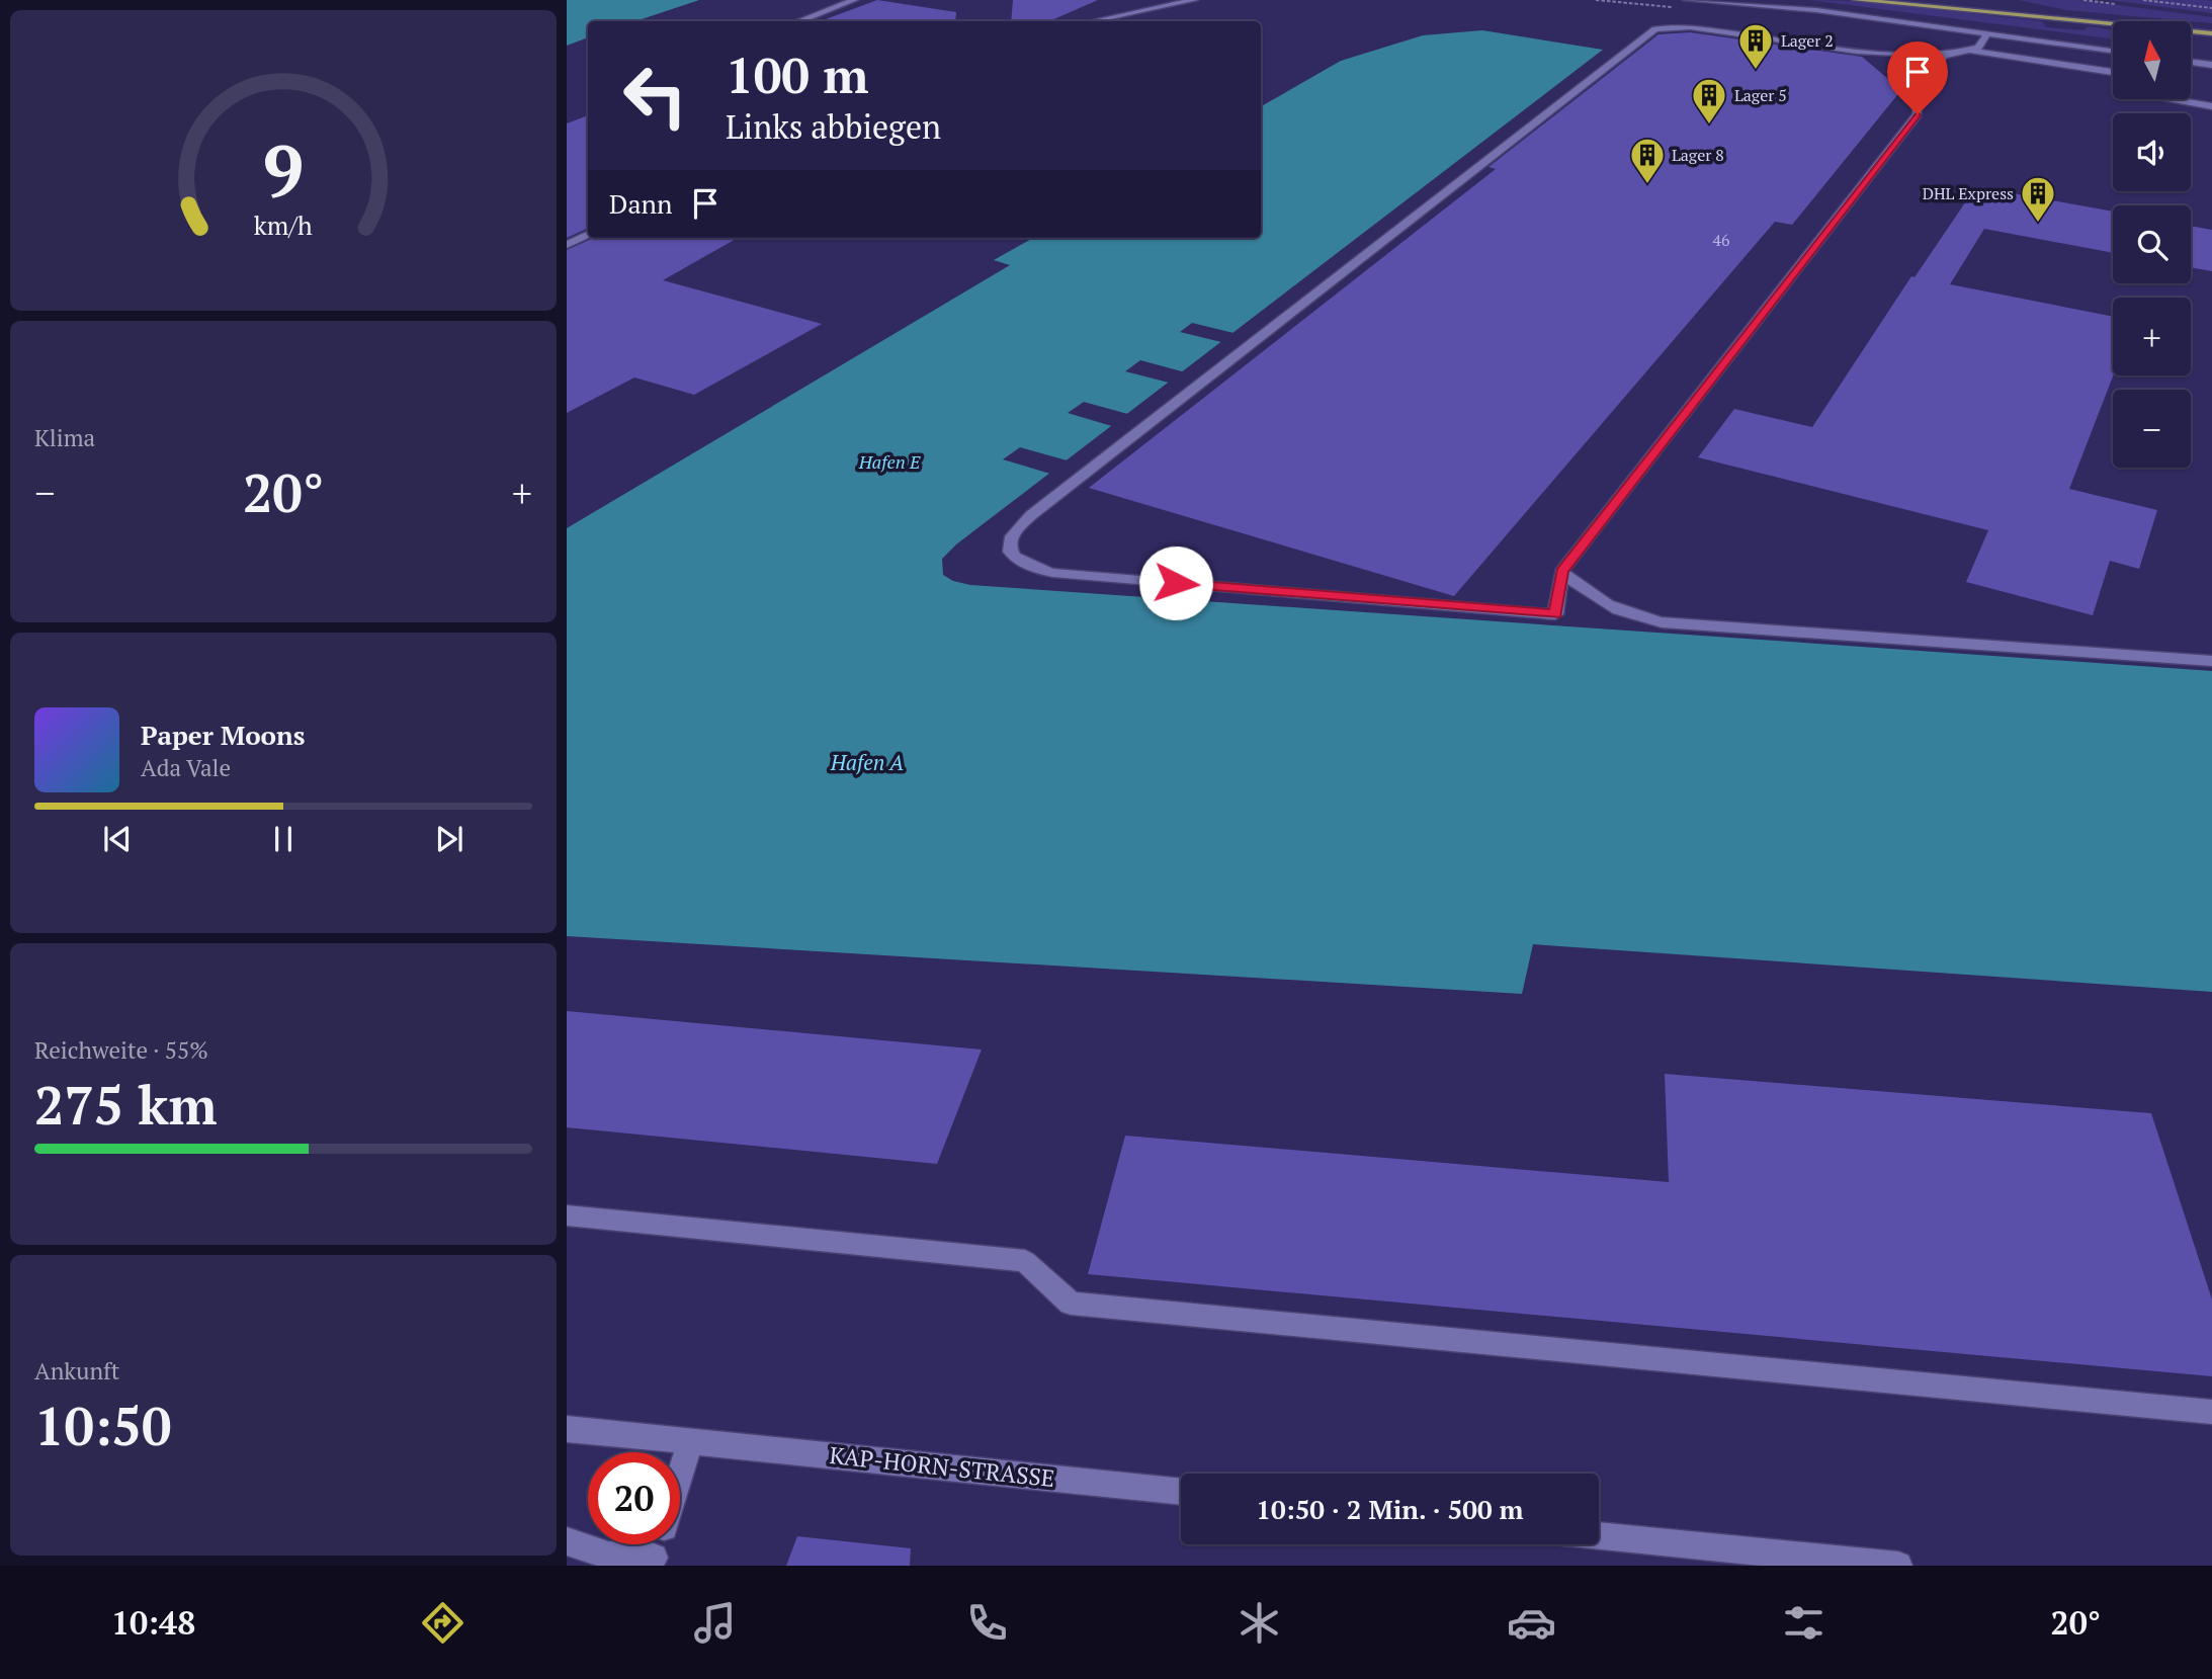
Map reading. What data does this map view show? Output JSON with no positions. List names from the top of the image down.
{
  "streets": {
    "street": ["KAP-HORN-STRASSE"]
  },
  "water": ["Hafen E", "Hafen A"],
  "places": {
    "building": [
      "Lager 2",
      "Lager 5",
      "Lager 8",
      "DHL Express"
    ]
  },
  "house_numbers": ["46"],
  "north": "top",
  "page": {
    "map_buttons": ["+", "−"],
    "turn": ["100 m", "Links abbiegen"],
    "then": "Dann",
    "tile": [
      "Klima",
      ["Reichweite · 55%", "275 km"],
      ["Ankunft", "10:50"]
    ],
    "heat": ["−", "20°", "+"],
    "song": ["Paper Moons", "Ada Vale"],
    "limit": "20",
    "trip": "10:50 · 2 Min. · 500 m",
    "tabs": ["10:48", "20°"],
    "gauge": ["9", "km/h"]
  }
}
